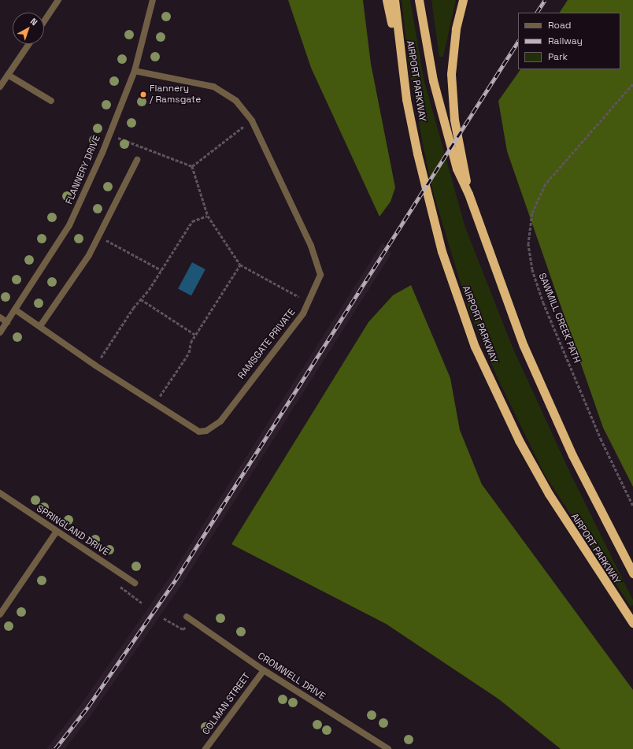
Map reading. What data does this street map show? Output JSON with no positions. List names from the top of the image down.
{
  "streets": {
    "highway": ["AIRPORT PARKWAY"],
    "street": [
      "FLANNERY DRIVE",
      "RAMSGATE PRIVATE",
      "SPRINGLAND DRIVE",
      "CROMWELL DRIVE",
      "COLMAN STREET"
    ],
    "path": ["SAWMILL CREEK PATH"]
  },
  "crossings": [
    ["FLANNERY DRIVE", "RAMSGATE PRIVATE"],
    ["CROMWELL DRIVE", "COLMAN STREET"]
  ],
  "places": ["Flannery / Ramsgate"],
  "legend": ["Road", "Railway", "Park"],
  "north": "top right"
}
